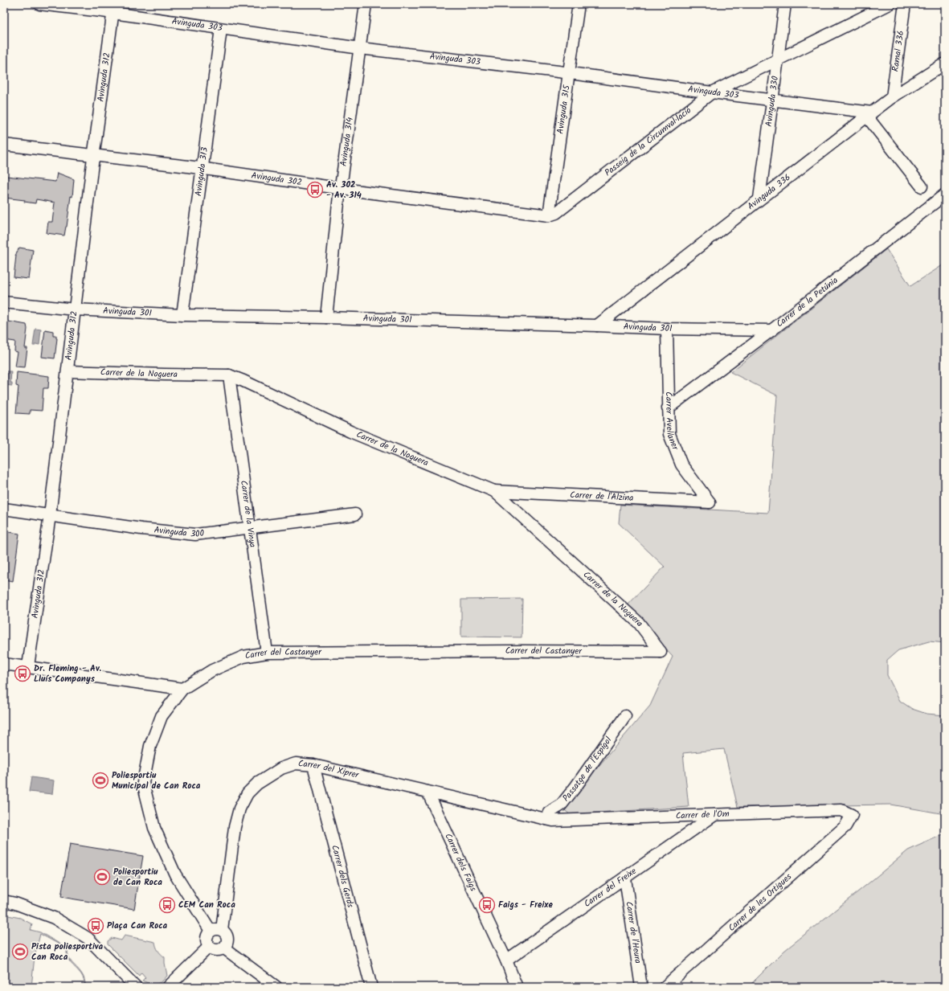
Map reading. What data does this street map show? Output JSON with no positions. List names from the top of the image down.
{
  "streets": {
    "street": [
      "Avinguda 303",
      "Ramal 336",
      "Avinguda 312",
      "Avinguda 330",
      "Avinguda 315",
      "Avinguda 314",
      "Passeig de la Circumval·lació",
      "Avinguda 313",
      "Avinguda 302",
      "Avinguda 336",
      "Carrer de la Petúnia",
      "Avinguda 301",
      "Carrer de la Noguera",
      "Carrer Avellaner",
      "Carrer de l'Alzina",
      "Carrer de la Vinya",
      "Avinguda 300",
      "Carrer del Castanyer",
      "Passatge de l'Espígol",
      "Carrer del Xiprer",
      "Carrer de l'Om",
      "Carrer dels Faigs",
      "Carrer dels Gerds",
      "Carrer del Freixe",
      "Carrer de les Ortigues",
      "Carrer de l'Heura"
    ]
  },
  "crossings": [
    ["Avinguda 303", "Avinguda 312"],
    ["Avinguda 303", "Avinguda 330"],
    ["Avinguda 303", "Avinguda 315"],
    ["Avinguda 303", "Avinguda 314"],
    ["Avinguda 303", "Passeig de la Circumval·lació"],
    ["Avinguda 303", "Avinguda 313"],
    ["Avinguda 303", "Avinguda 336"],
    ["Ramal 336", "Avinguda 336"],
    ["Avinguda 312", "Avinguda 302"],
    ["Avinguda 312", "Avinguda 301"],
    ["Avinguda 312", "Carrer de la Noguera"],
    ["Avinguda 312", "Avinguda 300"],
    ["Avinguda 330", "Passeig de la Circumval·lació"],
    ["Avinguda 330", "Avinguda 336"],
    ["Avinguda 315", "Passeig de la Circumval·lació"],
    ["Avinguda 315", "Avinguda 302"],
    ["Avinguda 314", "Avinguda 302"],
    ["Avinguda 314", "Avinguda 301"],
    ["Passeig de la Circumval·lació", "Avinguda 302"],
    ["Avinguda 313", "Avinguda 302"],
    ["Avinguda 313", "Avinguda 301"],
    ["Avinguda 336", "Avinguda 301"],
    ["Carrer de la Petúnia", "Avinguda 301"],
    ["Carrer de la Petúnia", "Carrer Avellaner"],
    ["Avinguda 301", "Carrer Avellaner"],
    ["Carrer de la Noguera", "Carrer de l'Alzina"],
    ["Carrer de la Noguera", "Carrer de la Vinya"],
    ["Carrer de la Noguera", "Carrer del Castanyer"],
    ["Carrer Avellaner", "Carrer de l'Alzina"],
    ["Carrer de la Vinya", "Avinguda 300"],
    ["Carrer de la Vinya", "Carrer del Castanyer"],
    ["Carrer del Castanyer", "Carrer del Xiprer"],
    ["Passatge de l'Espígol", "Carrer del Xiprer"],
    ["Passatge de l'Espígol", "Carrer de l'Om"],
    ["Carrer del Xiprer", "Carrer de l'Om"],
    ["Carrer del Xiprer", "Carrer dels Faigs"],
    ["Carrer del Xiprer", "Carrer dels Gerds"],
    ["Carrer de l'Om", "Carrer del Freixe"],
    ["Carrer de l'Om", "Carrer de les Ortigues"],
    ["Carrer dels Faigs", "Carrer del Freixe"],
    ["Carrer del Freixe", "Carrer de l'Heura"]
  ],
  "places": {
    "bus stop": [
      "Av. 302 - Av. 314",
      "Dr. Fleming - Av. Lluís Companys",
      "CEM Can Roca",
      "Faigs - Freixe",
      "Plaça Can Roca"
    ],
    "sports": ["Poliesportiu Municipal de Can Roca", "Poliesportiu de Can Roca", "Pista poliesportiva Can Roca"]
  }
}
